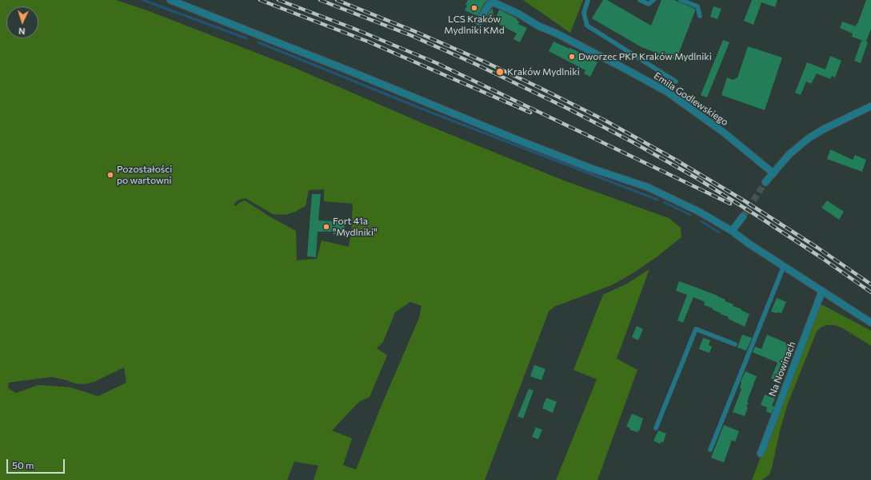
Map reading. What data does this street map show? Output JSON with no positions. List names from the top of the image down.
{
  "streets": {
    "street": ["Emila Godlewskiego", "Na Nowinach"]
  },
  "places": [
    "LCS Kraków Mydlniki KMd",
    "Dworzec PKP Kraków Mydlniki",
    "Kraków Mydlniki",
    "Pozostałości po wartowni",
    "Fort 41a \"Mydlniki\""
  ],
  "scale_bar": "50 m",
  "north": "bottom"
}
